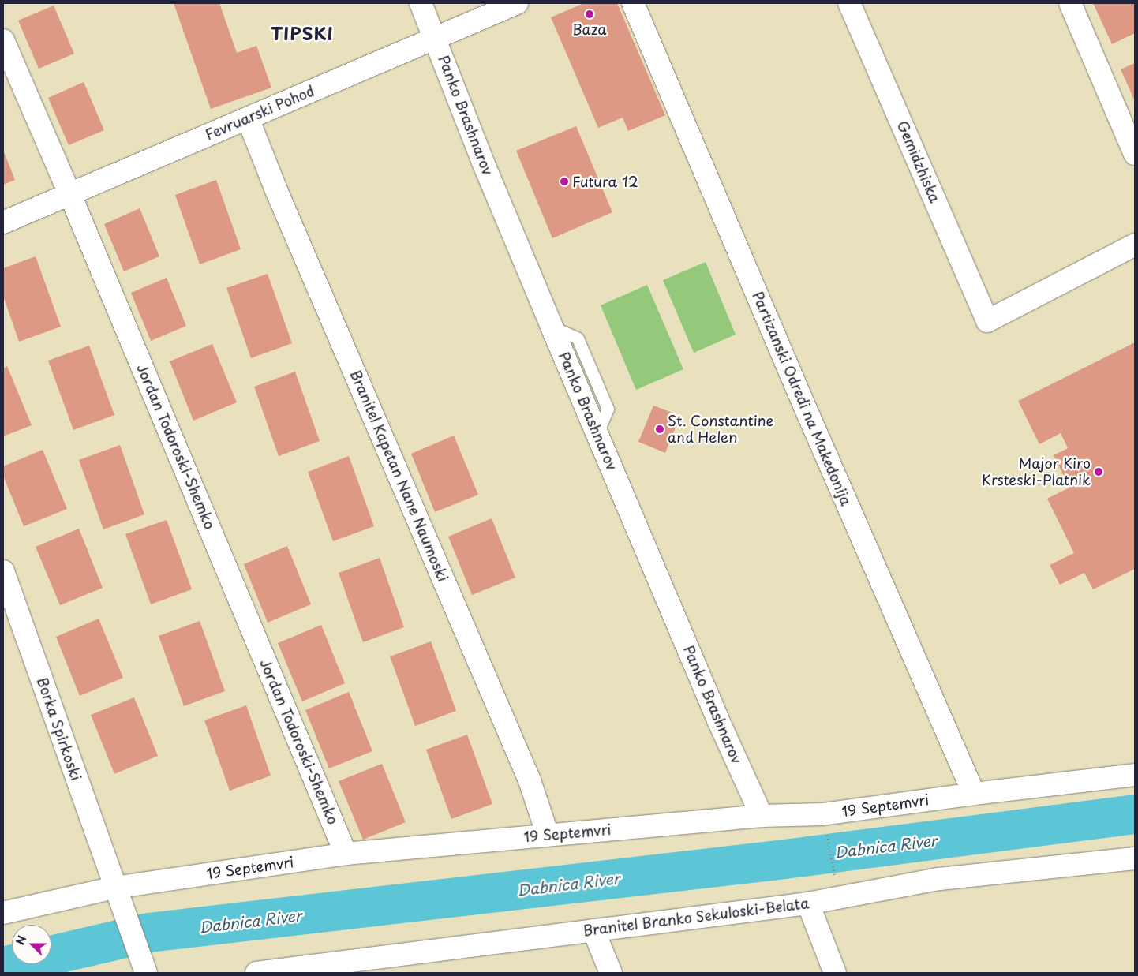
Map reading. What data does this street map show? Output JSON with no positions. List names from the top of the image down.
{
  "streets": {
    "street": [
      "Fevruarski Pohod",
      "Panko Brashnarov",
      "Gemidzhiska",
      "Partizanski Odredi na Makedonija",
      "Jordan Todoroski-Shemko",
      "Branitel Kapetan Nane Naumoski",
      "Borka Spirkoski",
      "19 Septemvri",
      "Branitel Branko Sekuloski-Belata"
    ]
  },
  "crossings": [
    ["Fevruarski Pohod", "Panko Brashnarov"],
    ["Fevruarski Pohod", "Jordan Todoroski-Shemko"],
    ["Fevruarski Pohod", "Branitel Kapetan Nane Naumoski"],
    ["Panko Brashnarov", "19 Septemvri"],
    ["Partizanski Odredi na Makedonija", "19 Septemvri"],
    ["Jordan Todoroski-Shemko", "19 Septemvri"],
    ["Branitel Kapetan Nane Naumoski", "19 Septemvri"],
    ["Borka Spirkoski", "19 Septemvri"]
  ],
  "districts": ["TIPSKI"],
  "water": ["Dabnica River"],
  "places": [
    "Baza",
    "Futura 12",
    "St. Constantine and Helen",
    "Major Kiro Krsteski-Platnik"
  ],
  "north": "left"
}
